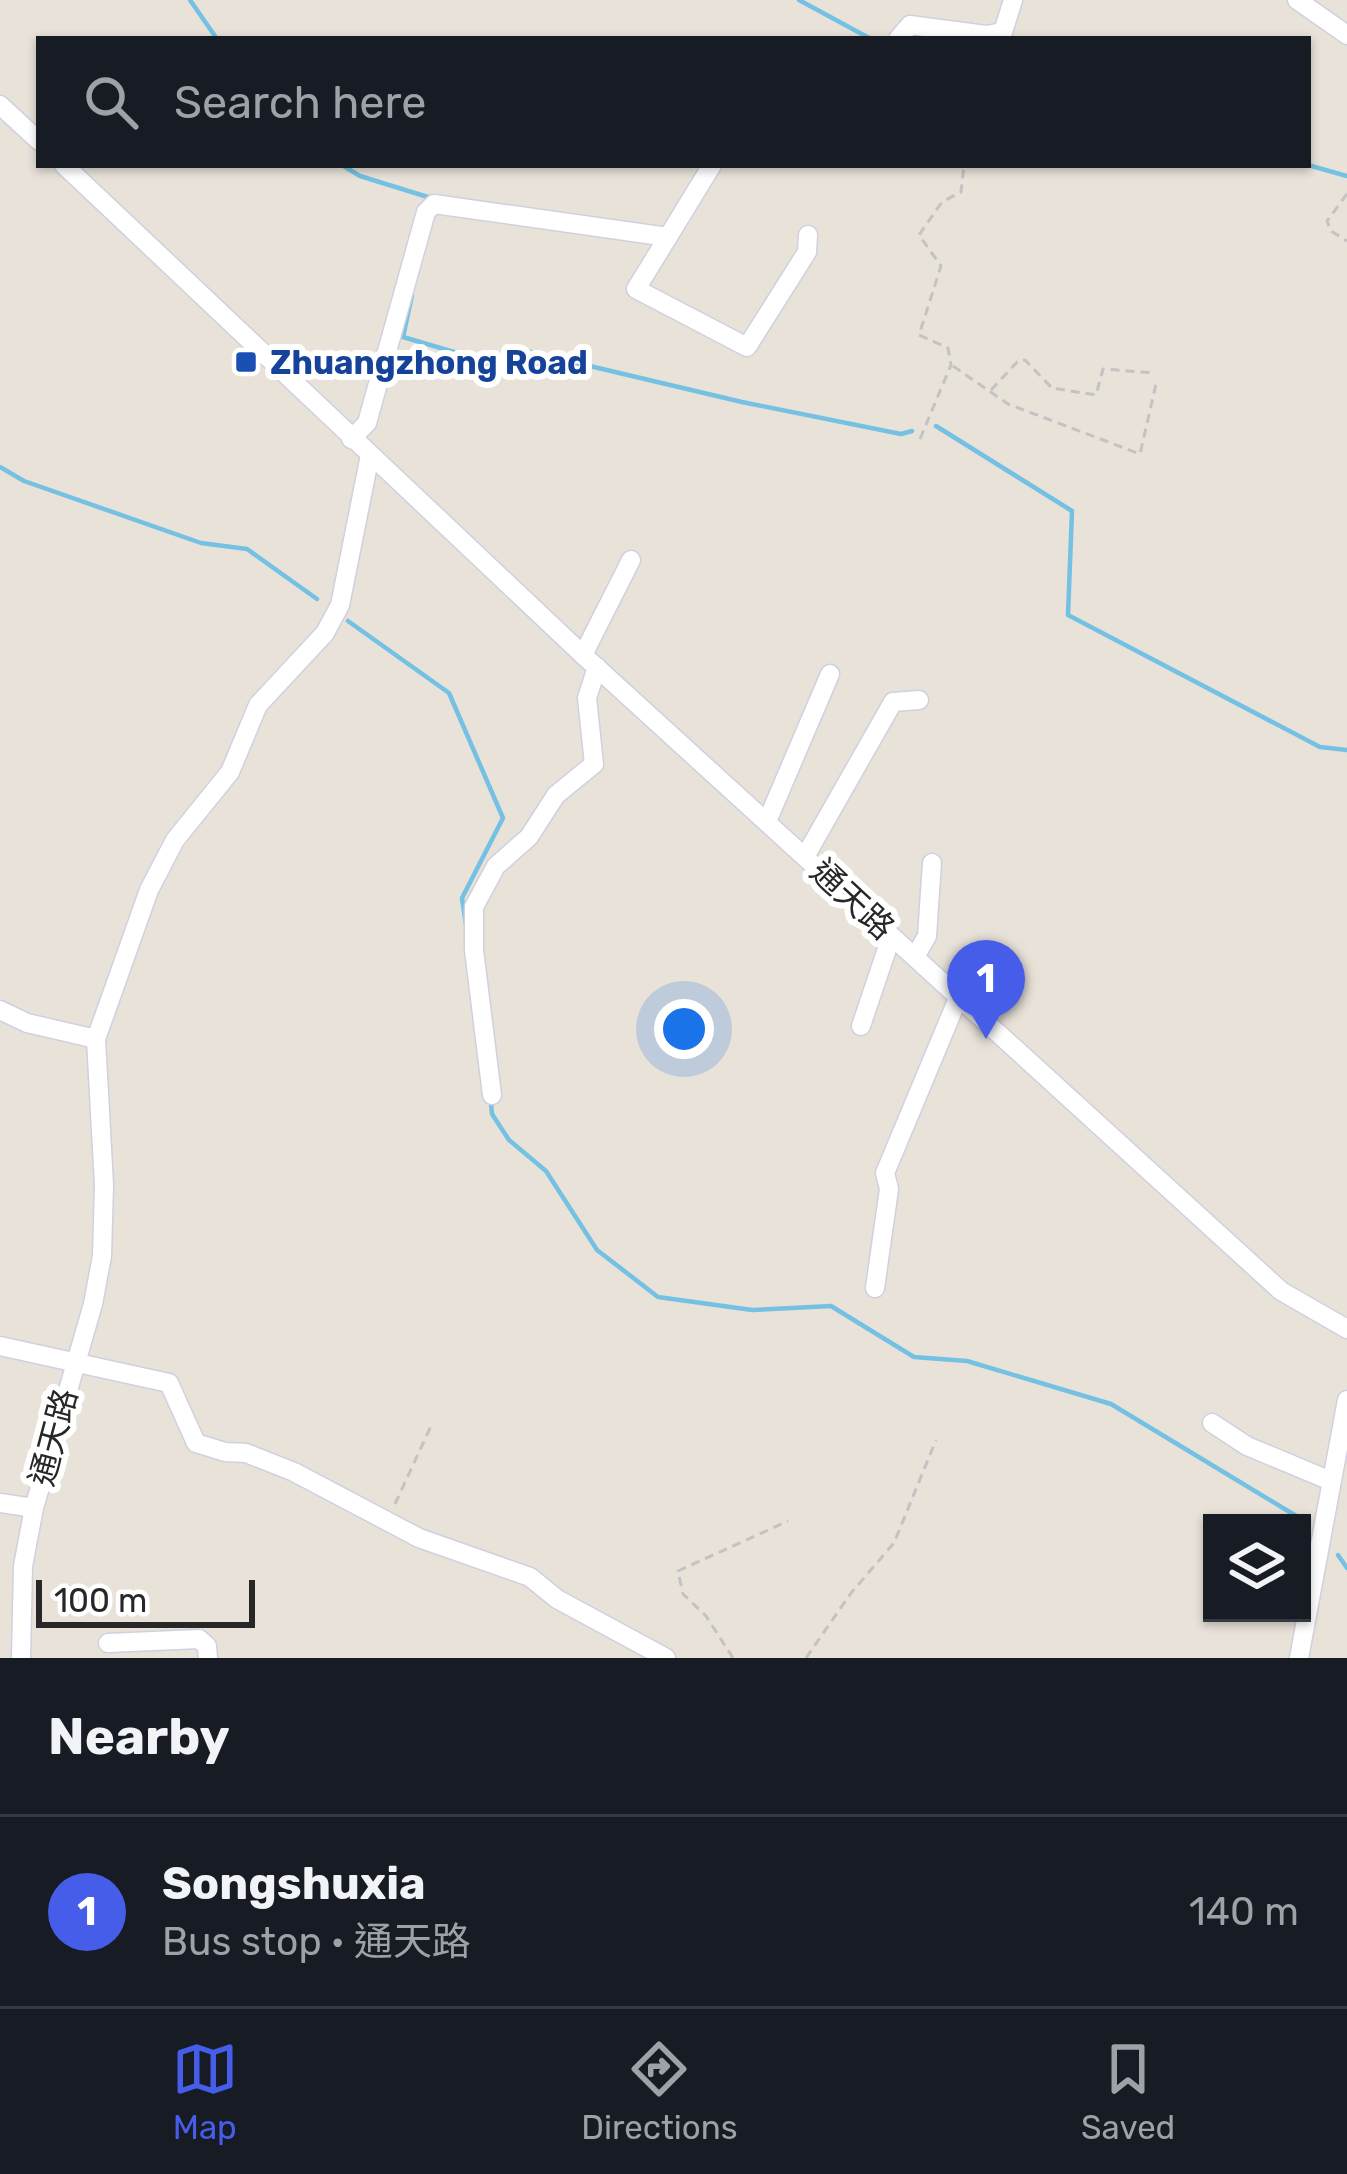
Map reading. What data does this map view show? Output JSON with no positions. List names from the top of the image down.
{
  "streets": {
    "street": ["通天路"]
  },
  "places": {
    "transit": ["Zhuangzhong Road"]
  },
  "scale_bar": "100 m",
  "page": {
    "search": "Search here",
    "pins": "1",
    "scale": "100 m",
    "heading": "Nearby",
    "list": [
      {
        "mark": "1",
        "name": "Songshuxia",
        "note": "Bus stop · 通天路",
        "value": "140 m"
      }
    ],
    "nav": ["Map", "Directions", "Saved"]
  }
}
